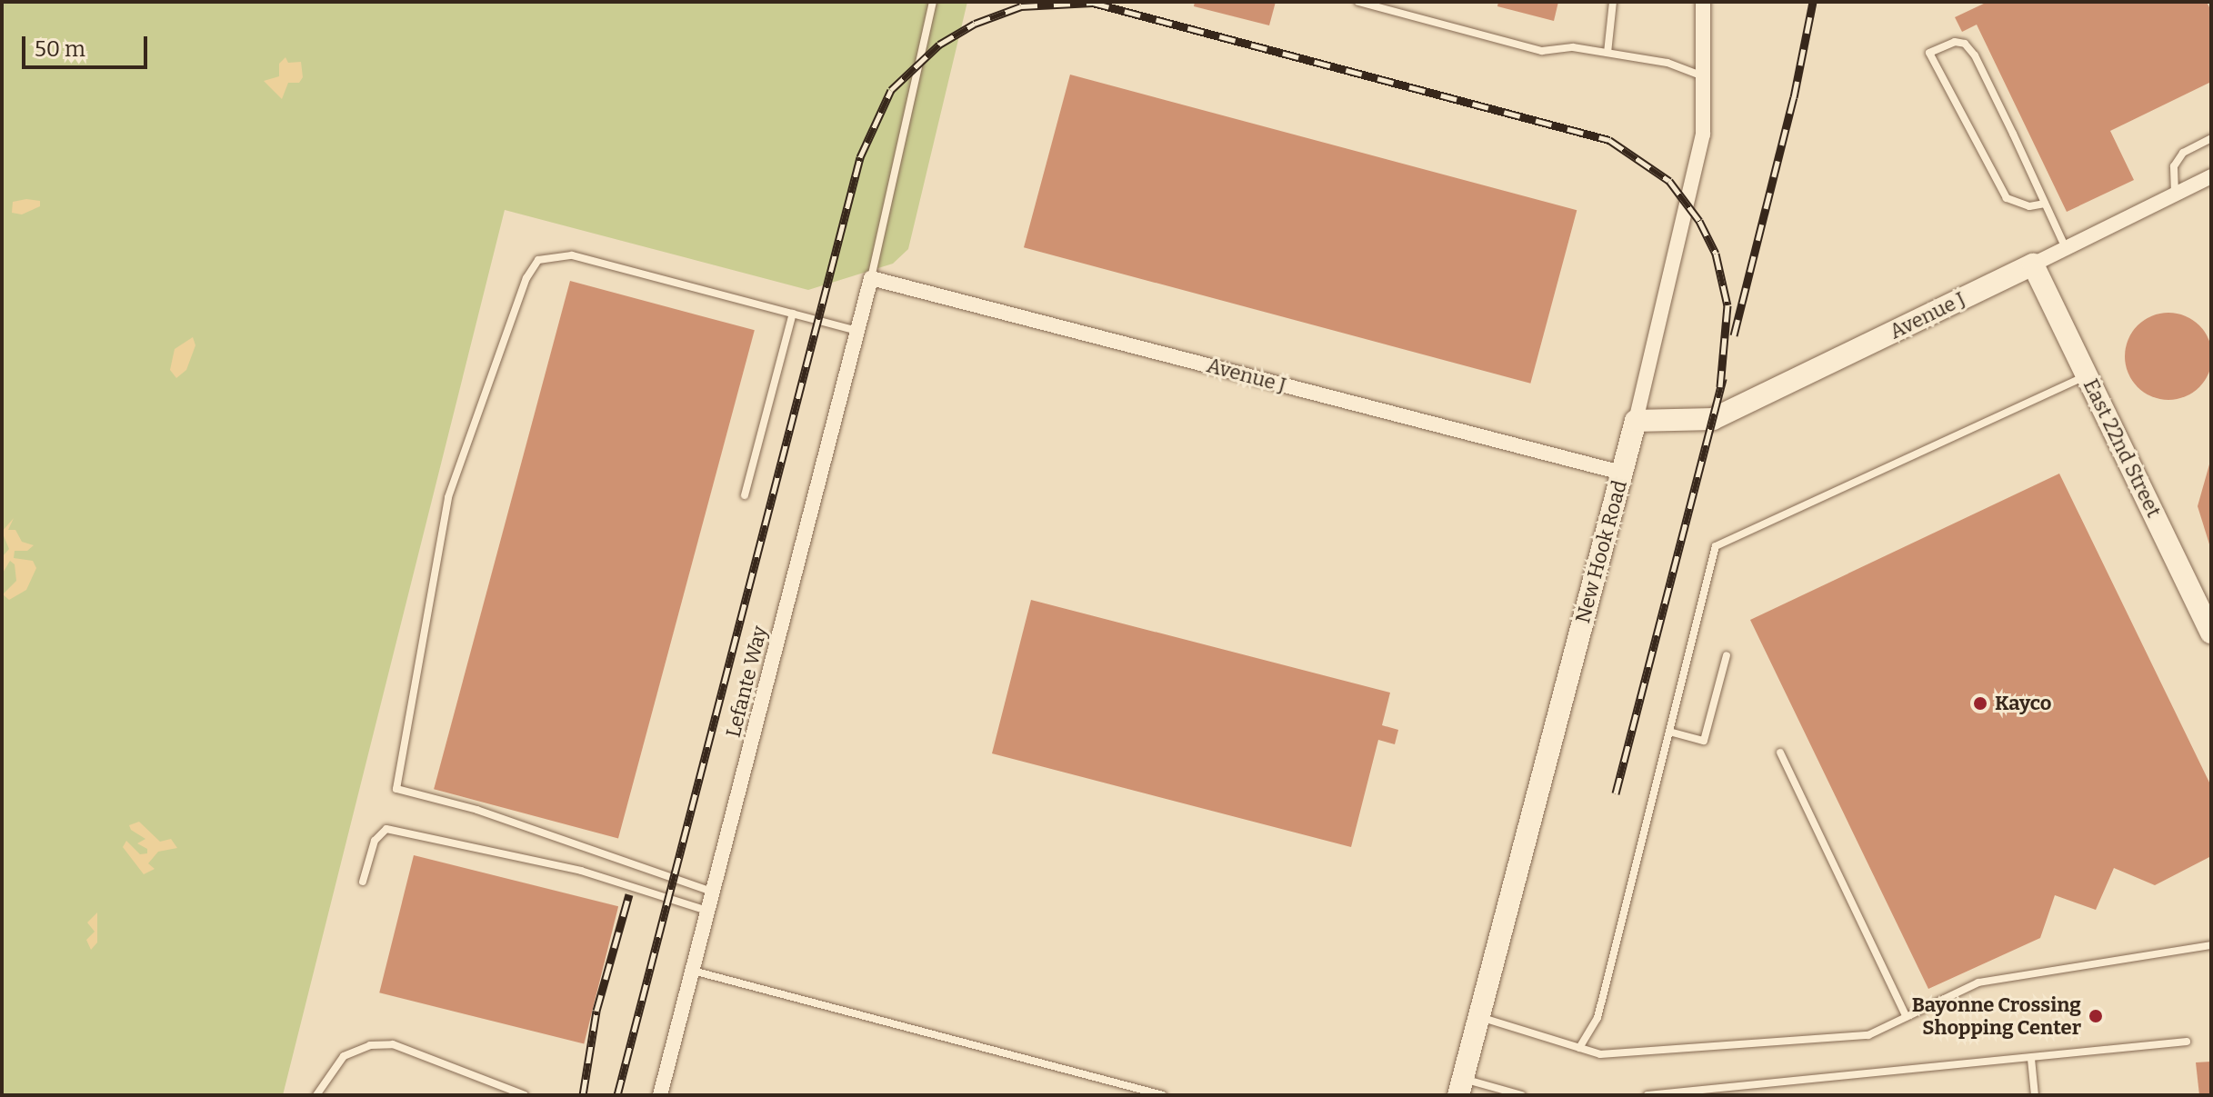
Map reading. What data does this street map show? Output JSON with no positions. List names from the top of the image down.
{
  "streets": {
    "street": [
      "Avenue J",
      "East 22nd Street",
      "New Hook Road",
      "Lefante Way"
    ]
  },
  "crossings": [
    ["Avenue J", "East 22nd Street"],
    ["Avenue J", "New Hook Road"],
    ["Avenue J", "Lefante Way"]
  ],
  "places": ["Kayco", "Bayonne Crossing Shopping Center"],
  "scale_bar": "50 m"
}
